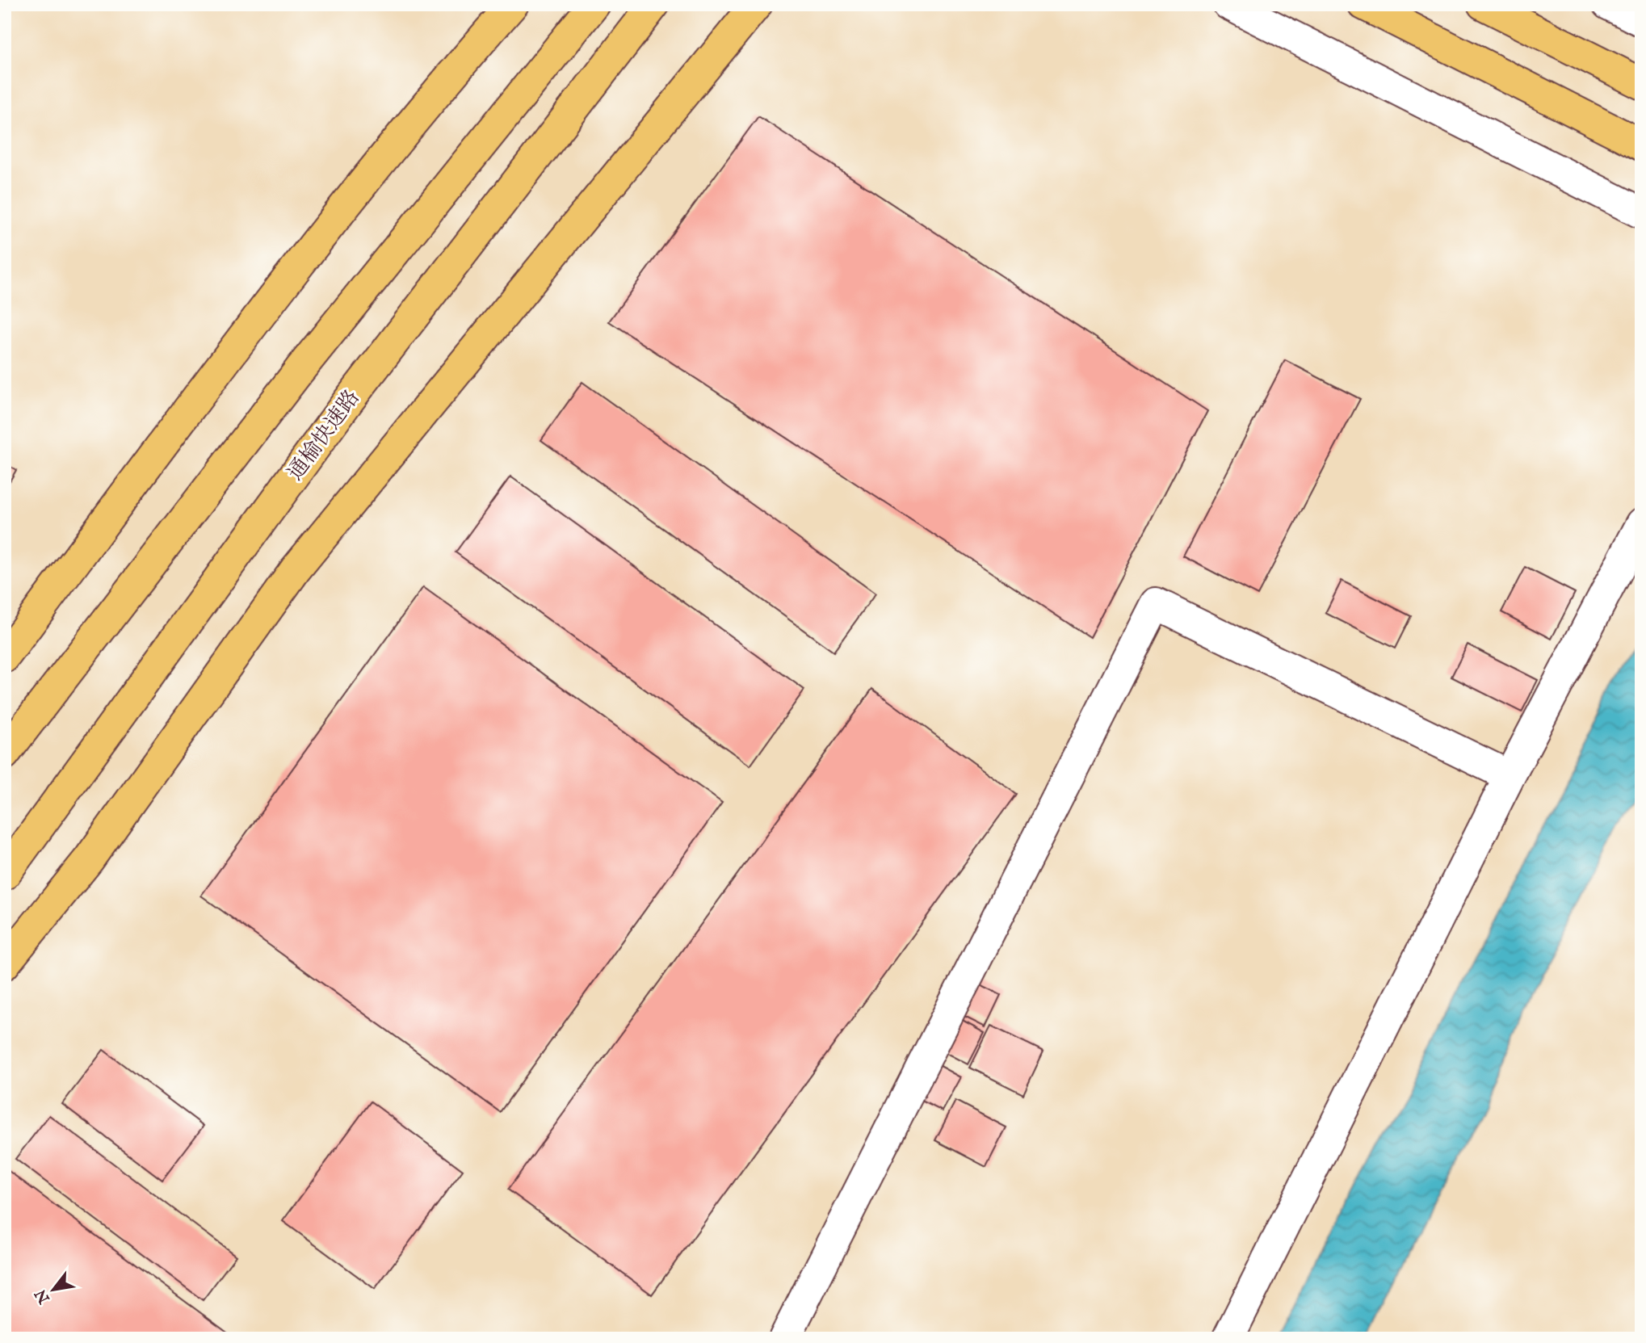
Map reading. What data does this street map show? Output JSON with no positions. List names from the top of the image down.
{
  "streets": {
    "main road": ["通榆快速路"]
  },
  "north": "bottom left"
}
